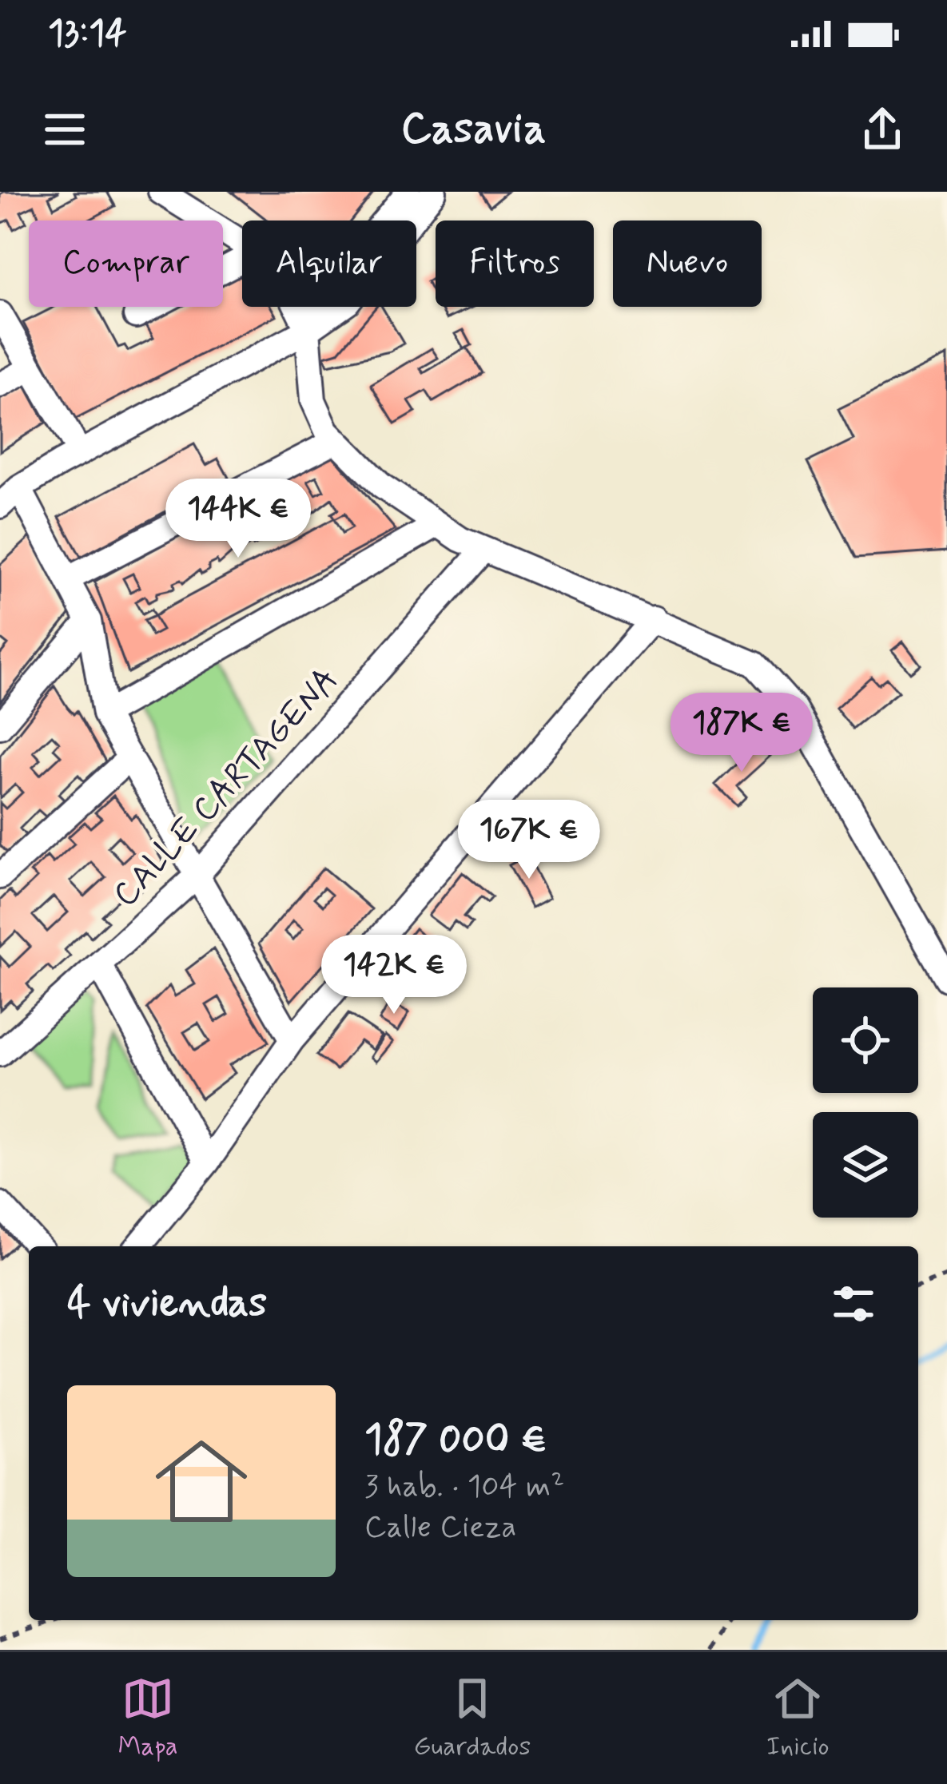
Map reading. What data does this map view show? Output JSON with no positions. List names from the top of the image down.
{
  "streets": {
    "street": ["CALLE CARTAGENA"]
  },
  "page": {
    "status": "13:14",
    "header": "Casavia",
    "chip": [
      "Comprar",
      "Alquilar",
      "Filtros",
      "Nuevo"
    ],
    "price": [
      "144K €",
      "187K €",
      "167K €",
      "142K €"
    ],
    "heading": "4 viviendas",
    "list": [
      {
        "name": "187 000 €",
        "note": "3 hab. · 104 m² · Calle Cieza"
      }
    ],
    "tabs": ["Mapa", "Guardados", "Inicio"]
  }
}
